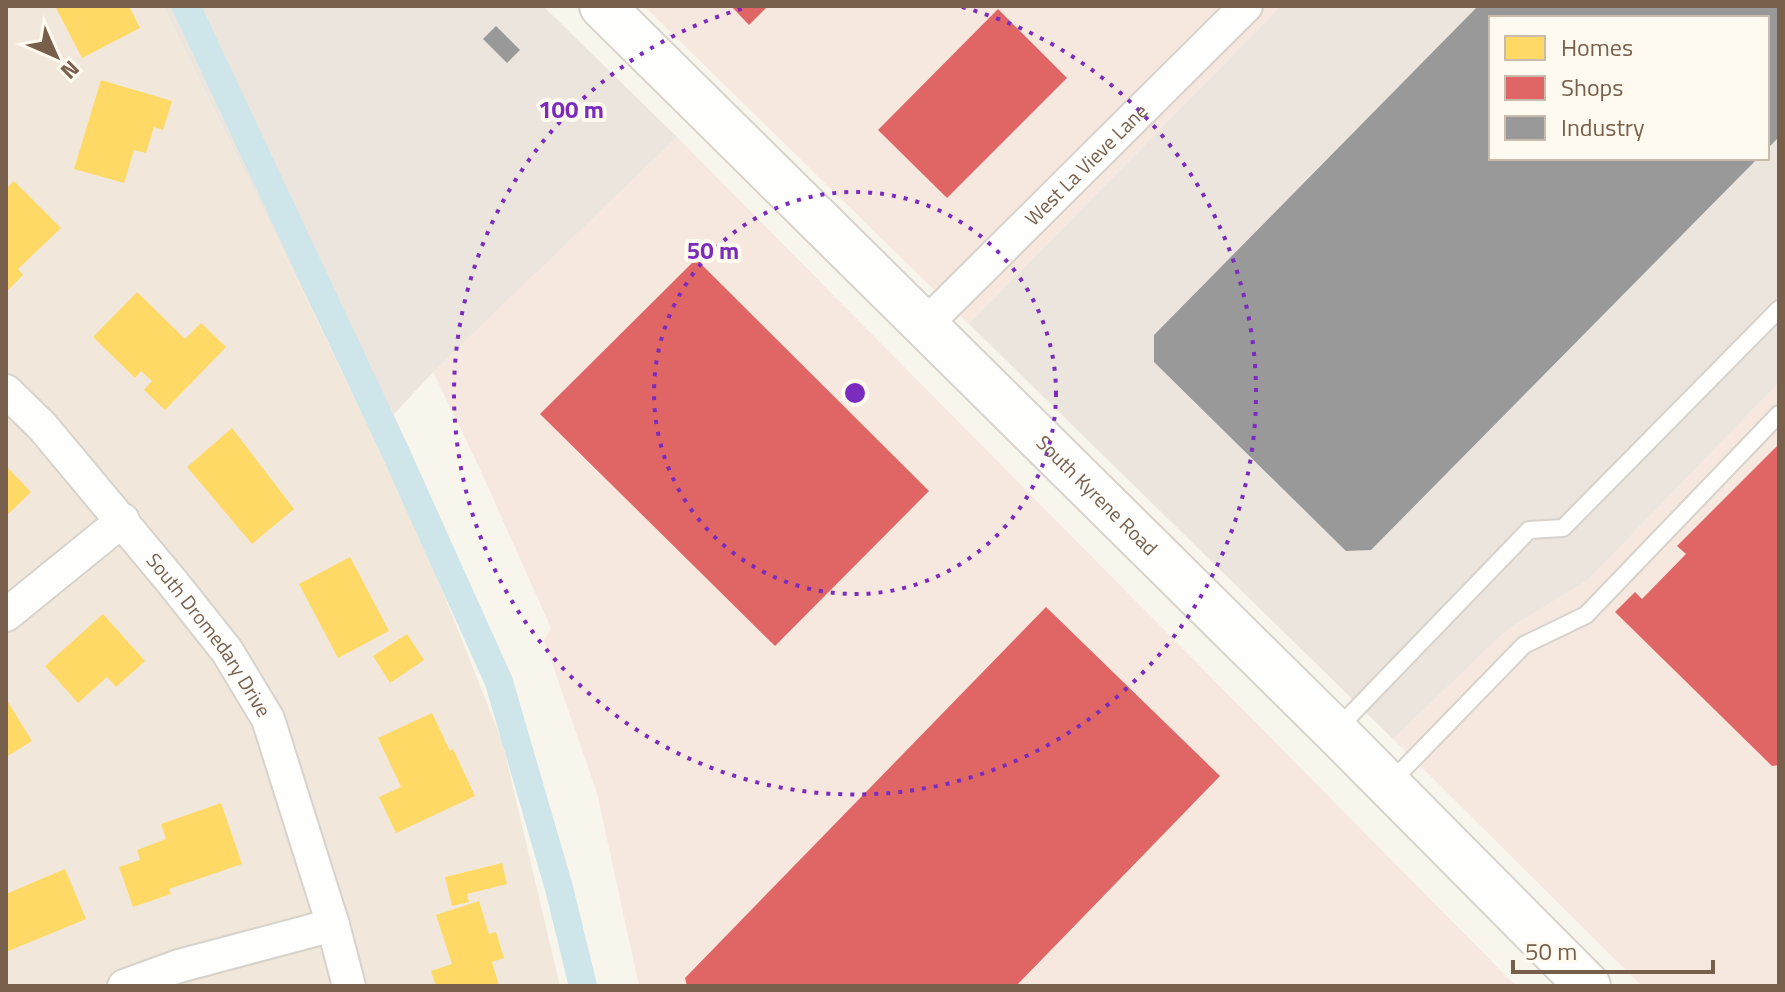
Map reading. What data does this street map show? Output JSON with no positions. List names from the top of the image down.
{
  "streets": {
    "main road": ["South Kyrene Road"],
    "street": ["West La Vieve Lane", "South Dromedary Drive"]
  },
  "crossings": [
    ["West La Vieve Lane", "South Kyrene Road"]
  ],
  "legend": ["Homes", "Shops", "Industry"],
  "scale_bar": "50 m",
  "north": "bottom right",
  "rings": ["100 m", "50 m"]
}
